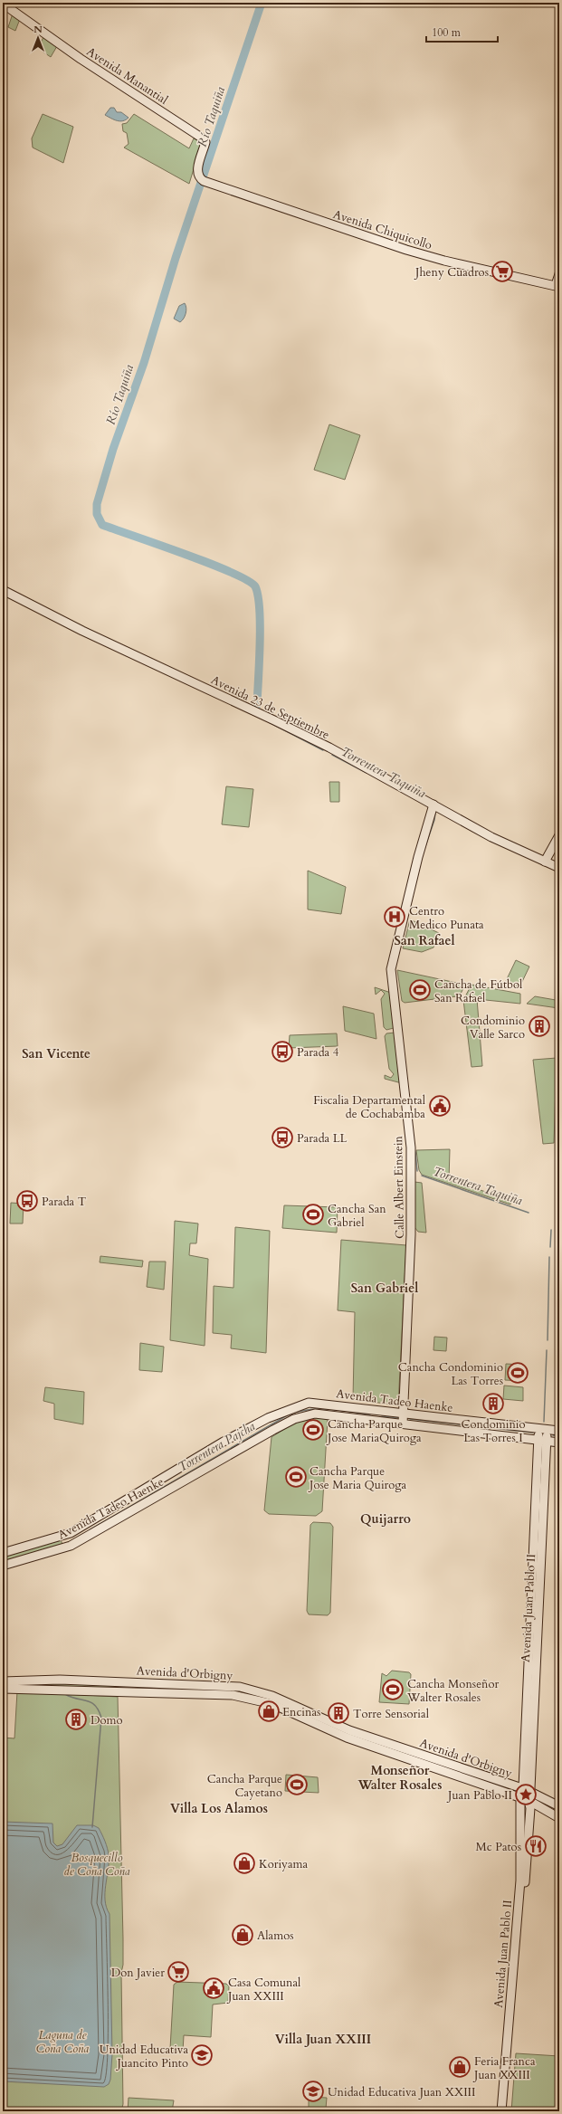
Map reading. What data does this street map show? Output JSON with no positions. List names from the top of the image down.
{
  "streets": {
    "main road": [
      "Avenida Manantial",
      "Avenida Chiquicollo",
      "Avenida 23 de Septiembre",
      "Calle Albert Einstein",
      "Avenida Tadeo Haenke",
      "Avenida Juan Pablo II",
      "Avenida d'Orbigny"
    ]
  },
  "crossings": [
    ["Avenida Manantial", "Avenida Chiquicollo"],
    ["Avenida 23 de Septiembre", "Calle Albert Einstein"],
    ["Calle Albert Einstein", "Avenida Tadeo Haenke"],
    ["Avenida Tadeo Haenke", "Avenida Juan Pablo II"],
    ["Avenida Juan Pablo II", "Avenida d'Orbigny"]
  ],
  "districts": [
    "San Rafael",
    "San Vicente",
    "San Gabriel",
    "Quijarro",
    "Monseñor Walter Rosales",
    "Villa Los Alamos",
    "Villa Juan XXIII"
  ],
  "water": ["Río Taquiña", "Torrentera Taquiña", "Torrentera Pajcha"],
  "parks": ["Bosquecillo de Coña Coña", "Laguna de Coña Coña"],
  "places": {
    "supermarket": ["Jheny Cuadros", "Don Javier"],
    "hospital": ["Centro Medico Punata"],
    "sports": [
      "Cancha de Fútbol San Rafael",
      "Cancha San Gabriel",
      "Cancha Condominio Las Torres",
      "Cancha Parque Jose MariaQuiroga",
      "Cancha Parque Jose Maria Quiroga",
      "Cancha Monseñor Walter Rosales",
      "Cancha Parque Cayetano"
    ],
    "building": [
      "Condominio Valle Sarco",
      "Condominio Las Torres I",
      "Torre Sensorial",
      "Domo"
    ],
    "bus stop": ["Parada 4", "Parada LL", "Parada T"],
    "public building": ["Fiscalia Departamental de Cochabamba", "Casa Comunal Juan XXIII"],
    "shop": [
      "Encinas",
      "Koriyama",
      "Alamos",
      "Feria Franca Juan XXIII"
    ],
    "place": ["Juan Pablo II"],
    "restaurant": ["Mc Patos"],
    "school or university": ["Unidad Educativa Juancito Pinto", "Unidad Educativa Juan XXIII"]
  },
  "scale_bar": "100 m",
  "north": "top"
}
